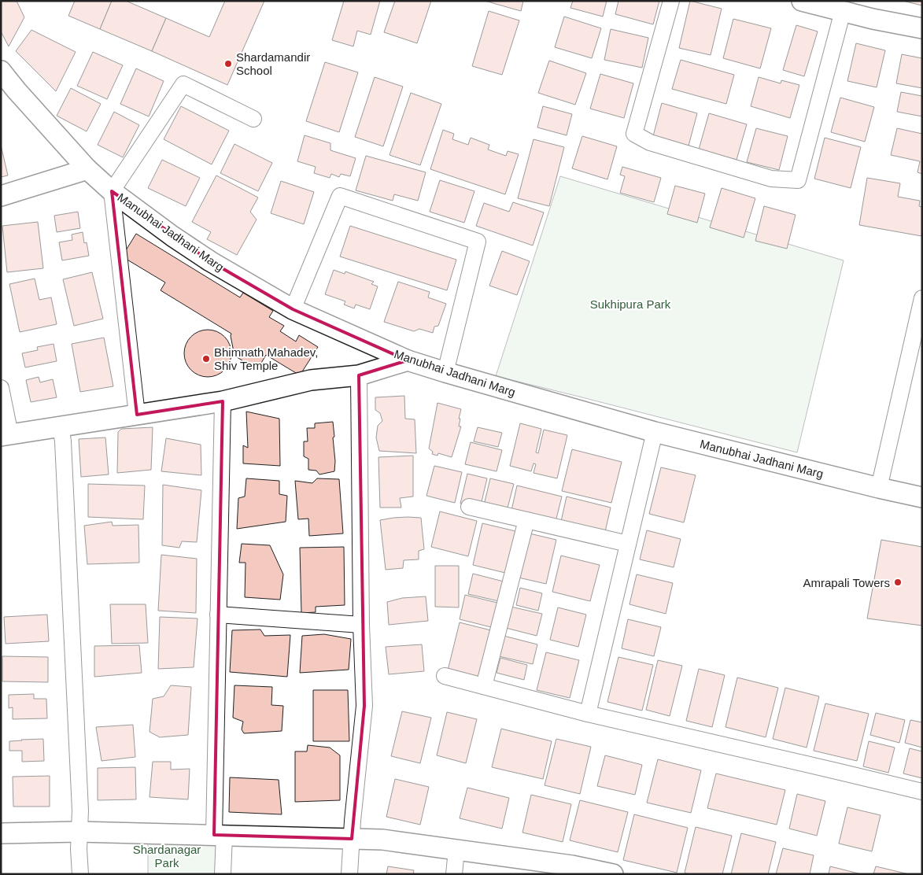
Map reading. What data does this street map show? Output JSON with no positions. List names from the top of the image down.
{
  "streets": {
    "street": ["Manubhai Jadhani Marg"]
  },
  "parks": ["Sukhipura Park", "Shardanagar Park"],
  "places": ["Shardamandir School", "Bhimnath Mahadev, Shiv Temple", "Amrapali Towers"]
}
